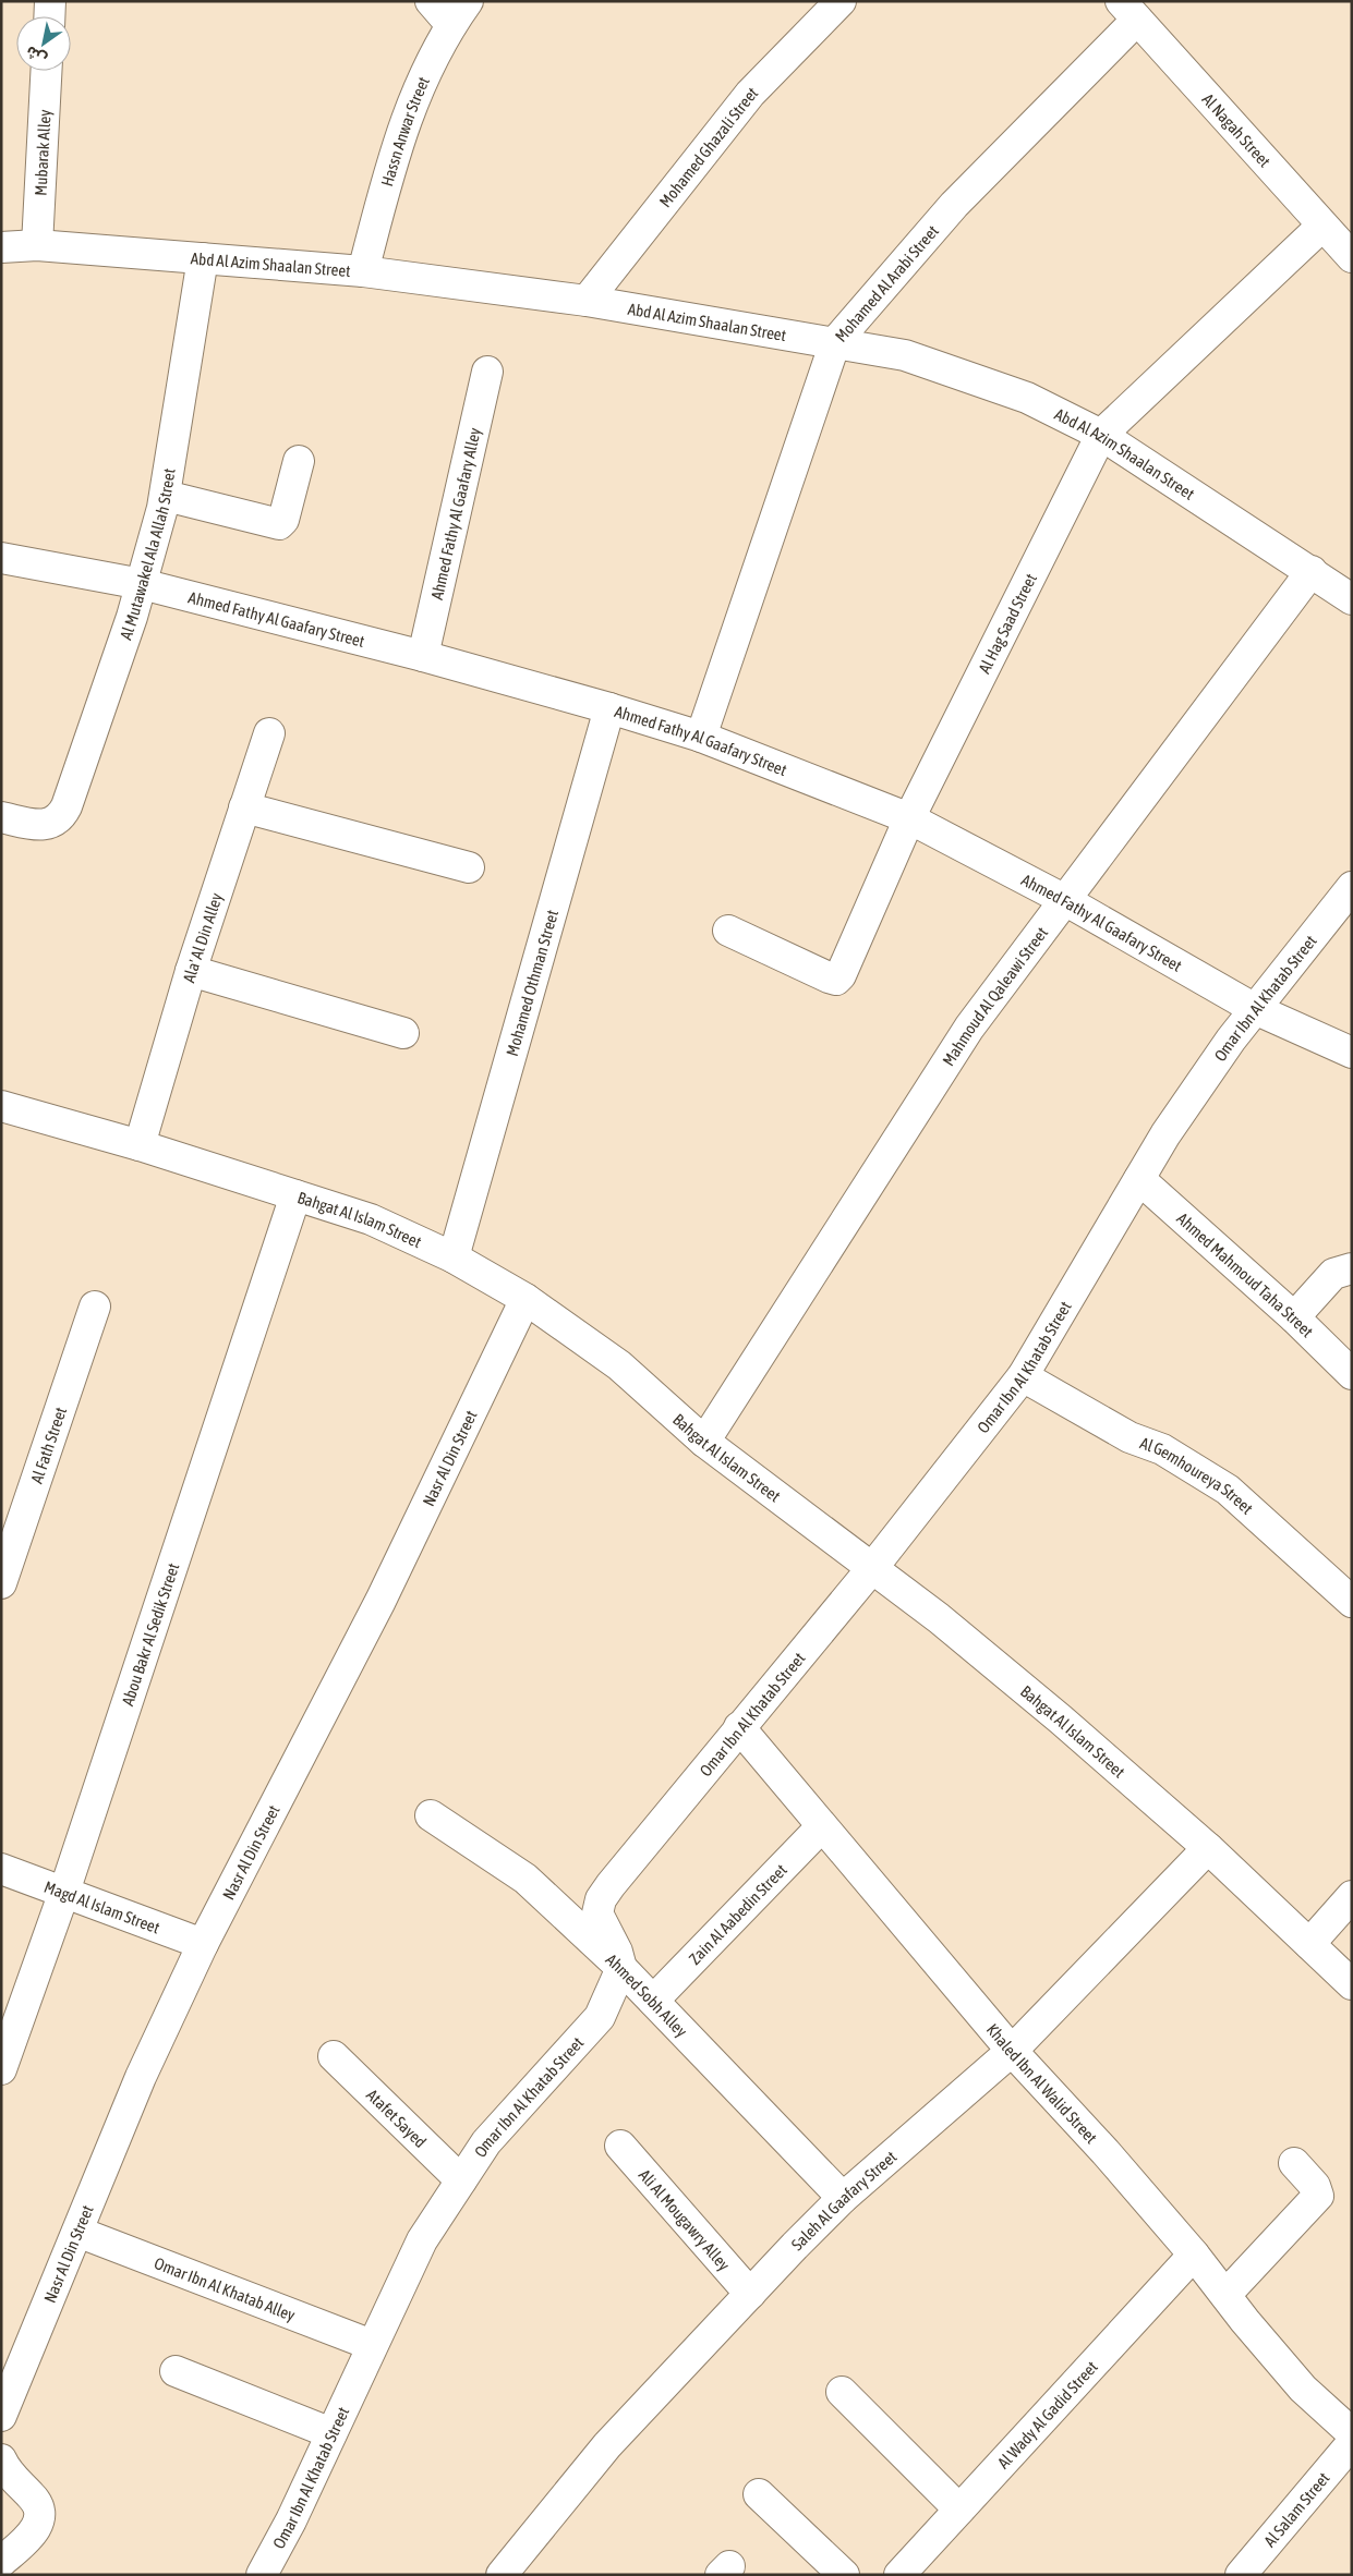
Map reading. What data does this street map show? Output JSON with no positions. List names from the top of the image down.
{
  "streets": {
    "street": [
      "Al Nagah Street",
      "Hassn Anwar Street",
      "Mohamed Ghazali Street",
      "Mubarak Alley",
      "Abd Al Azim Shaalan Street",
      "Mohamed Al Arabi Street",
      "Ahmed Fathy Al Gaafary Alley",
      "Al Mutawakel Ala Allah Street",
      "Ahmed Fathy Al Gaafary Street",
      "Al Hag Saad Street",
      "Ala' Al Din Alley",
      "Mohamed Othman Street",
      "Mahmoud Al Qaleawi Street",
      "Omar Ibn Al Khatab Street",
      "Bahgat Al Islam Street",
      "Ahmed Mahmoud Taha Street",
      "Al Fath Street",
      "Nasr Al Din Street",
      "Al Gemhoureya Street",
      "Abou Bakr Al Sedik Street",
      "Magd Al Islam Street",
      "Zain Al Aabedin Street",
      "Ahmed Sobh Alley",
      "Khaled Ibn Al Walid Street",
      "Atafet Sayed",
      "Saleh Al Gaafary Street",
      "Ali Al Mougawry Alley",
      "Omar Ibn Al Khatab Alley",
      "Al Wady Al Gadid Street",
      "Al Salam Street"
    ]
  },
  "crossings": [
    ["Al Nagah Street", "Mohamed Al Arabi Street"],
    ["Al Nagah Street", "Al Hag Saad Street"],
    ["Hassn Anwar Street", "Abd Al Azim Shaalan Street"],
    ["Mohamed Ghazali Street", "Abd Al Azim Shaalan Street"],
    ["Mubarak Alley", "Abd Al Azim Shaalan Street"],
    ["Abd Al Azim Shaalan Street", "Mohamed Al Arabi Street"],
    ["Abd Al Azim Shaalan Street", "Al Mutawakel Ala Allah Street"],
    ["Abd Al Azim Shaalan Street", "Al Hag Saad Street"],
    ["Abd Al Azim Shaalan Street", "Mahmoud Al Qaleawi Street"],
    ["Mohamed Al Arabi Street", "Ahmed Fathy Al Gaafary Street"],
    ["Ahmed Fathy Al Gaafary Alley", "Ahmed Fathy Al Gaafary Street"],
    ["Al Mutawakel Ala Allah Street", "Ahmed Fathy Al Gaafary Street"],
    ["Ahmed Fathy Al Gaafary Street", "Al Hag Saad Street"],
    ["Ahmed Fathy Al Gaafary Street", "Mohamed Othman Street"],
    ["Ahmed Fathy Al Gaafary Street", "Mahmoud Al Qaleawi Street"],
    ["Ahmed Fathy Al Gaafary Street", "Omar Ibn Al Khatab Street"],
    ["Ala' Al Din Alley", "Bahgat Al Islam Street"],
    ["Mohamed Othman Street", "Bahgat Al Islam Street"],
    ["Mahmoud Al Qaleawi Street", "Bahgat Al Islam Street"],
    ["Omar Ibn Al Khatab Street", "Bahgat Al Islam Street"],
    ["Omar Ibn Al Khatab Street", "Ahmed Mahmoud Taha Street"],
    ["Omar Ibn Al Khatab Street", "Al Gemhoureya Street"],
    ["Omar Ibn Al Khatab Street", "Ahmed Sobh Alley"],
    ["Omar Ibn Al Khatab Street", "Khaled Ibn Al Walid Street"],
    ["Omar Ibn Al Khatab Street", "Atafet Sayed"],
    ["Omar Ibn Al Khatab Street", "Omar Ibn Al Khatab Alley"],
    ["Bahgat Al Islam Street", "Nasr Al Din Street"],
    ["Bahgat Al Islam Street", "Abou Bakr Al Sedik Street"],
    ["Bahgat Al Islam Street", "Saleh Al Gaafary Street"],
    ["Nasr Al Din Street", "Magd Al Islam Street"],
    ["Nasr Al Din Street", "Omar Ibn Al Khatab Alley"],
    ["Abou Bakr Al Sedik Street", "Magd Al Islam Street"],
    ["Zain Al Aabedin Street", "Ahmed Sobh Alley"],
    ["Zain Al Aabedin Street", "Khaled Ibn Al Walid Street"],
    ["Ahmed Sobh Alley", "Saleh Al Gaafary Street"],
    ["Khaled Ibn Al Walid Street", "Saleh Al Gaafary Street"],
    ["Khaled Ibn Al Walid Street", "Al Wady Al Gadid Street"],
    ["Saleh Al Gaafary Street", "Ali Al Mougawry Alley"]
  ],
  "north": "bottom left"
}
